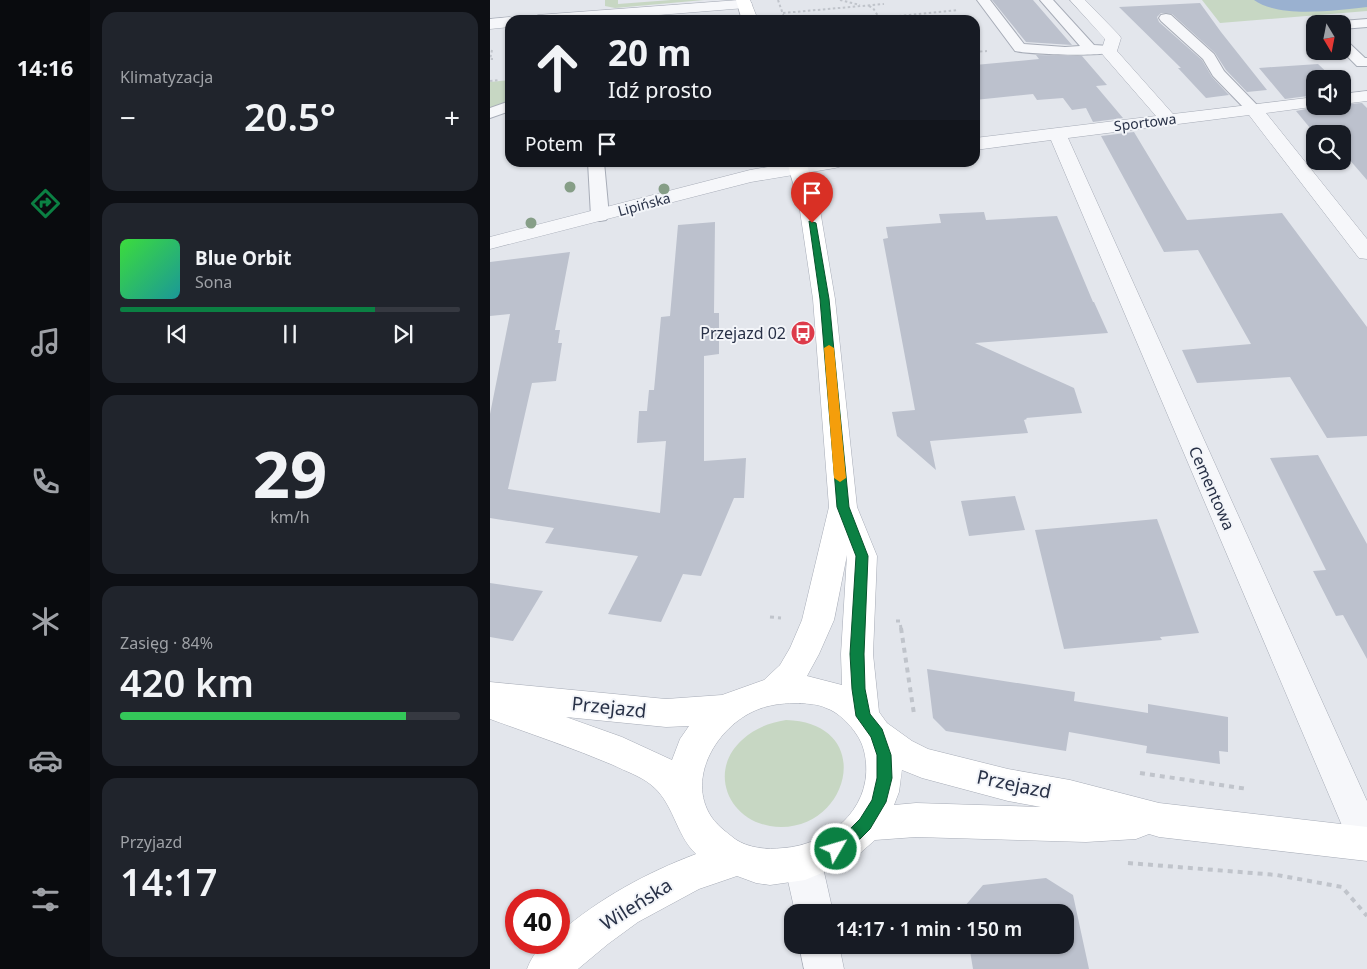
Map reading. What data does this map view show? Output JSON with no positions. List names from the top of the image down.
{
  "streets": {
    "street": [
      "Sportowa",
      "Lipińska",
      "Cementowa",
      "Przejazd",
      "Wileńska"
    ]
  },
  "crossings": [
    ["Sportowa", "Cementowa"],
    ["Cementowa", "Przejazd"]
  ],
  "places": {
    "bus stop": ["Przejazd 02"]
  },
  "north": "bottom",
  "page": {
    "tabs": "14:16",
    "tile": [
      "Klimatyzacja",
      ["29", "km/h"],
      ["Zasięg · 84%", "420 km"],
      ["Przyjazd", "14:17"]
    ],
    "turn": ["20 m", "Idź prosto"],
    "heat": ["−", "20.5°", "+"],
    "then": "Potem",
    "song": ["Blue Orbit", "Sona"],
    "limit": "40",
    "trip": "14:17 · 1 min · 150 m"
  }
}
